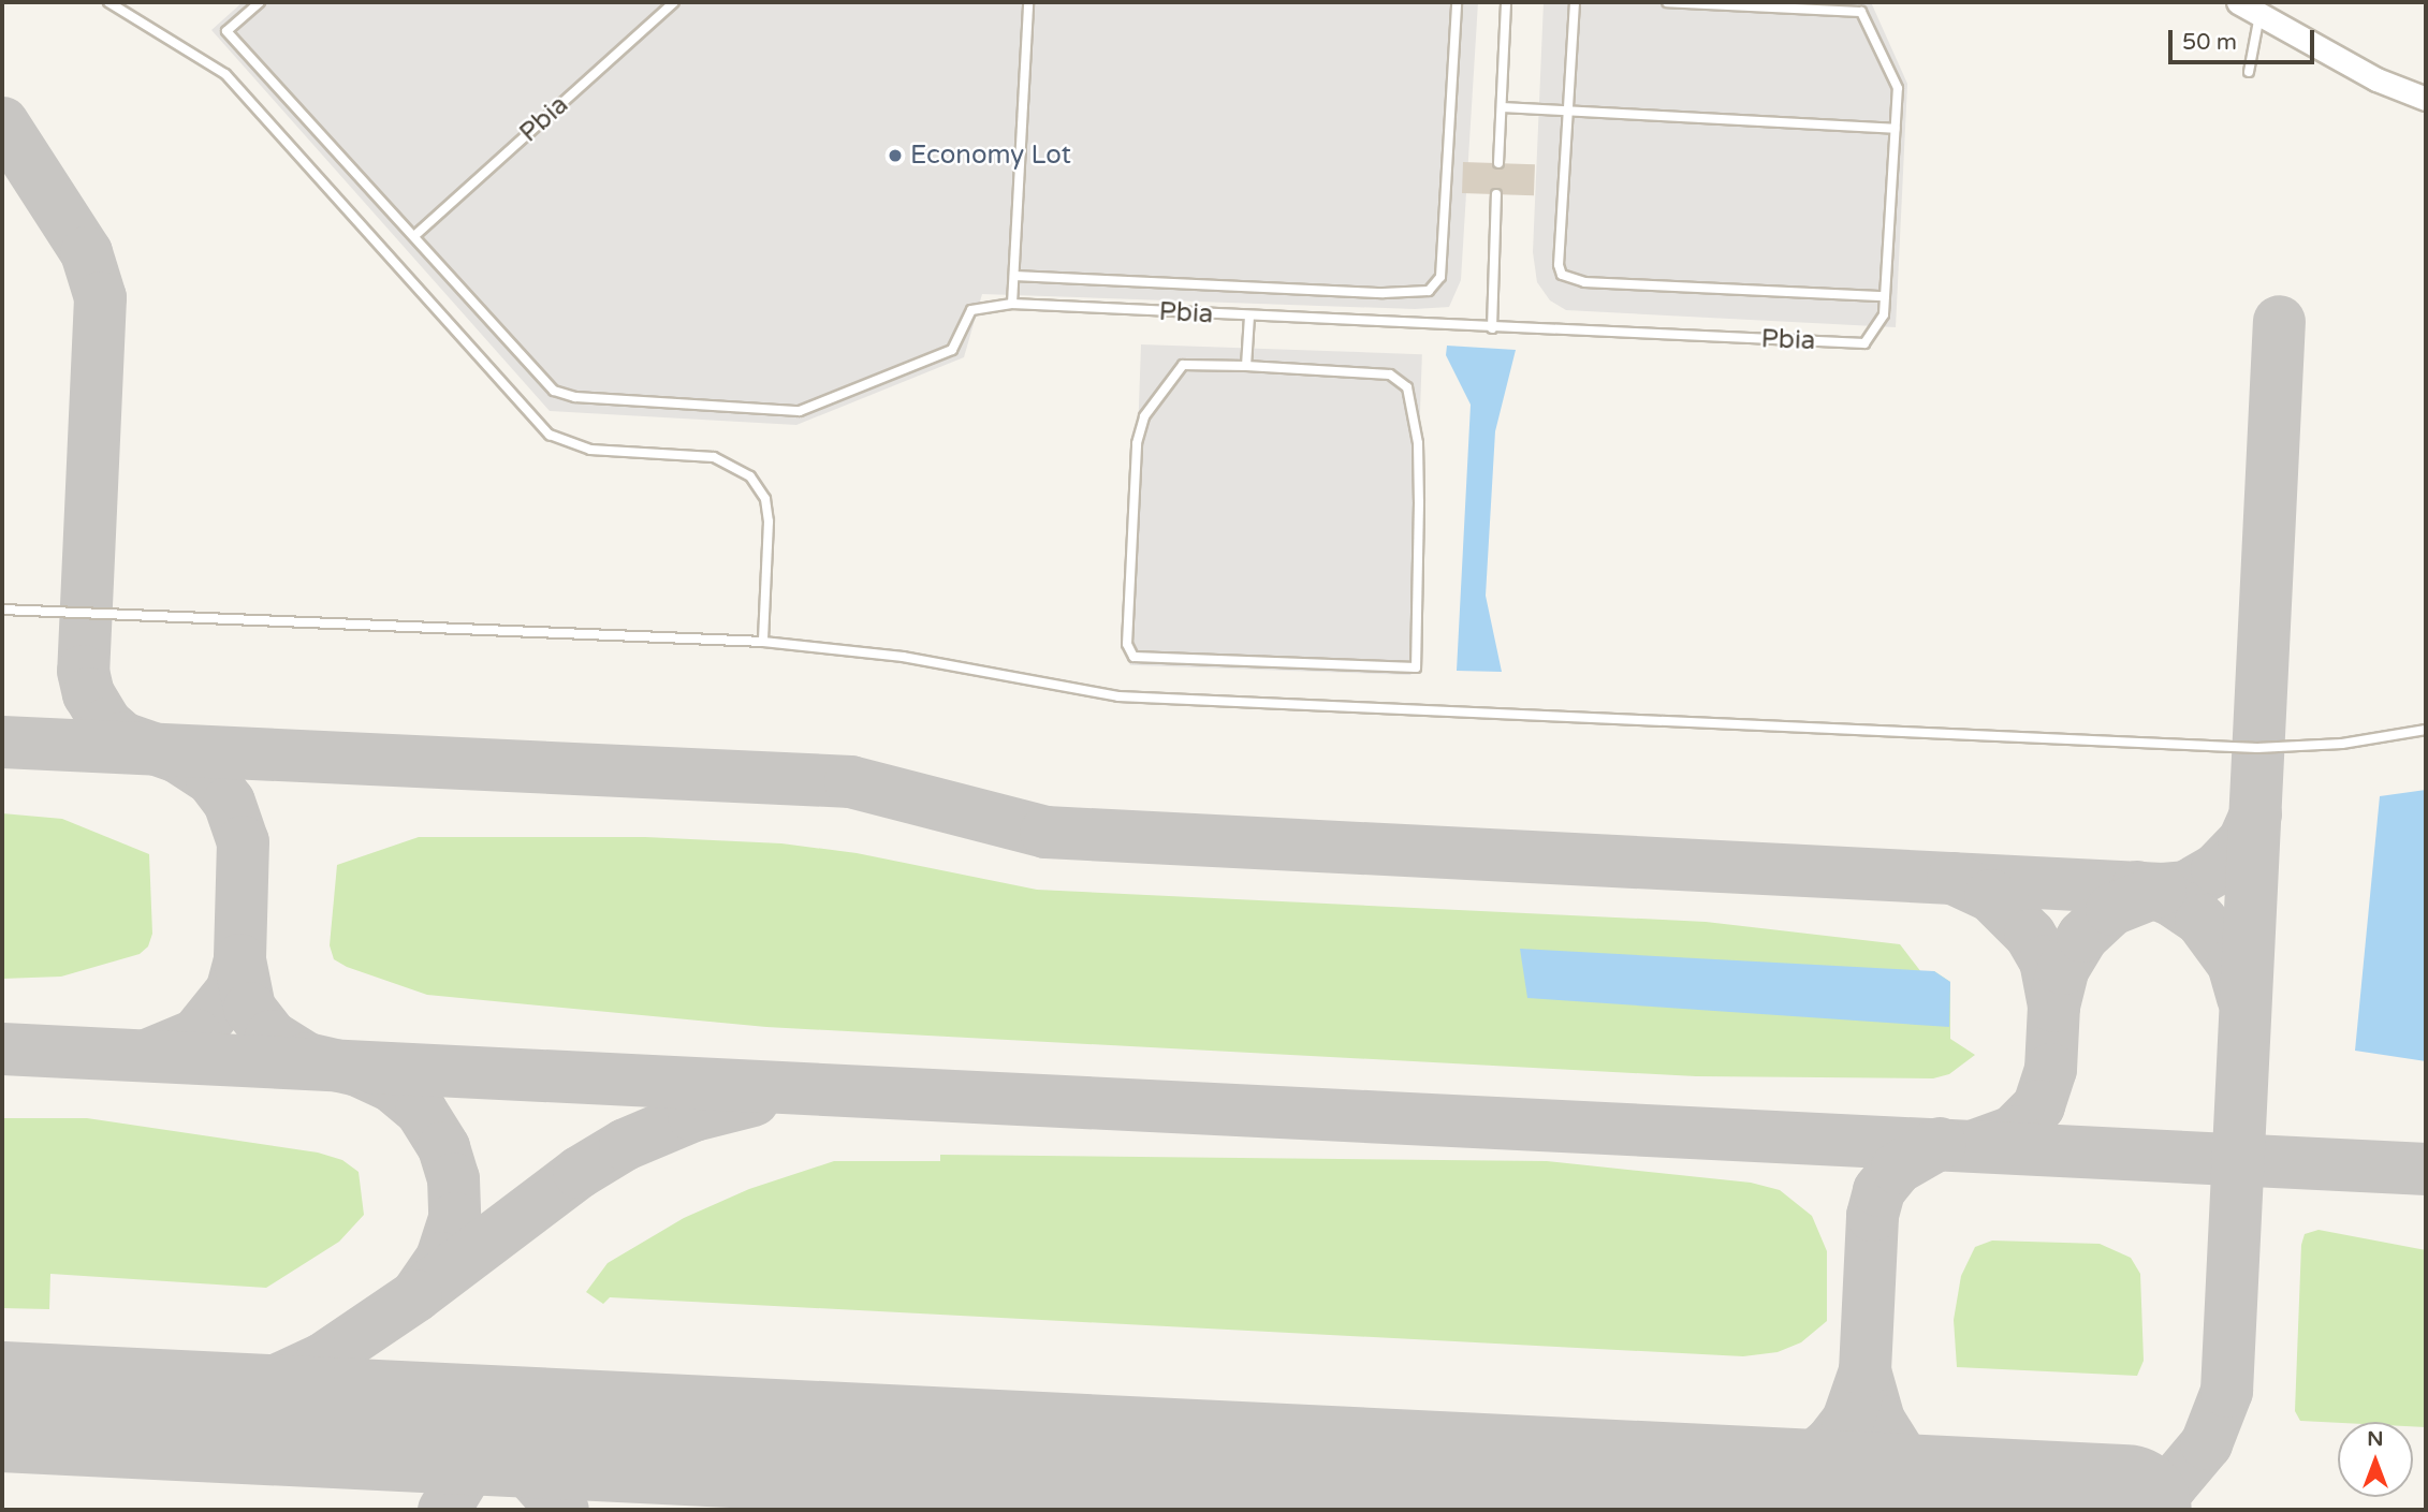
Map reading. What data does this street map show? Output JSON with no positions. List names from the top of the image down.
{
  "streets": {
    "lane": ["Pbia"]
  },
  "places": ["Economy Lot"],
  "scale_bar": "50 m",
  "north": "top"
}
